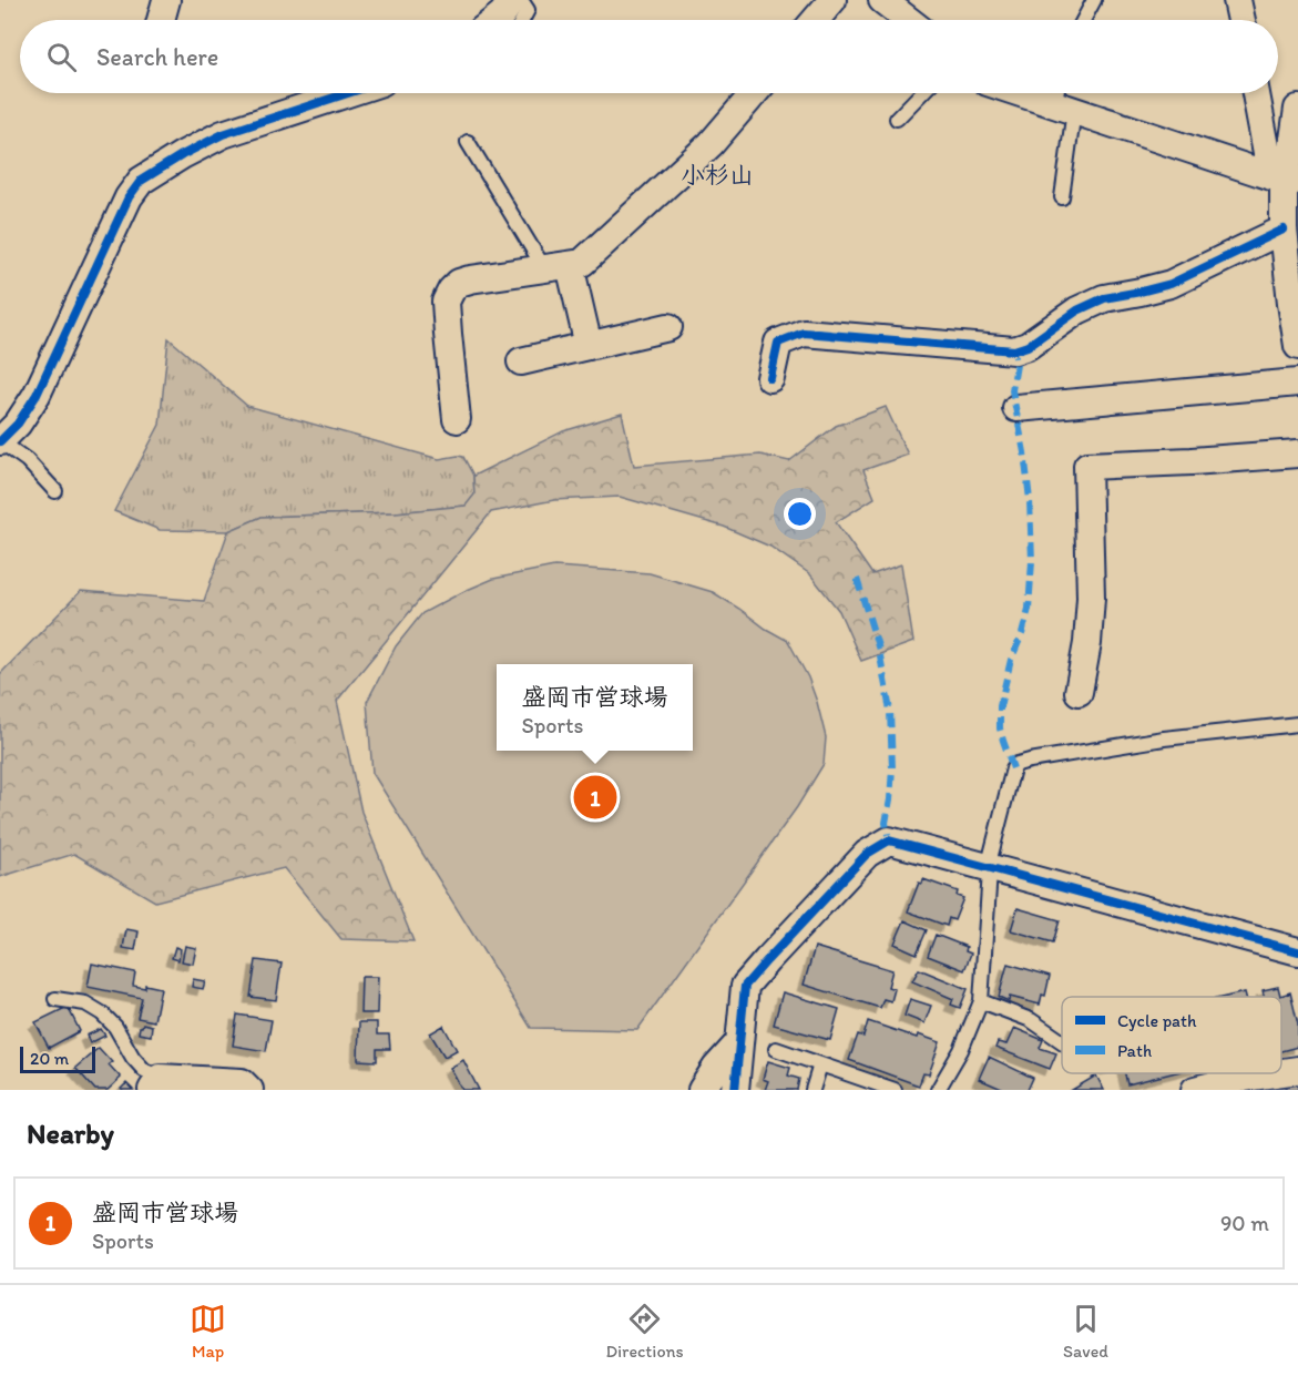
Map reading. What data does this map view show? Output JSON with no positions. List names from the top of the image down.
{
  "districts": ["小杉山"],
  "legend": ["Cycle path", "Path"],
  "scale_bar": "20 m",
  "page": {
    "search": "Search here",
    "popup": ["盛岡市営球場", "Sports"],
    "pins": "1",
    "scale": "20 m",
    "heading": "Nearby",
    "list": [
      {
        "mark": "1",
        "name": "盛岡市営球場",
        "note": "Sports",
        "value": "90 m"
      }
    ],
    "nav": ["Map", "Directions", "Saved"]
  }
}
